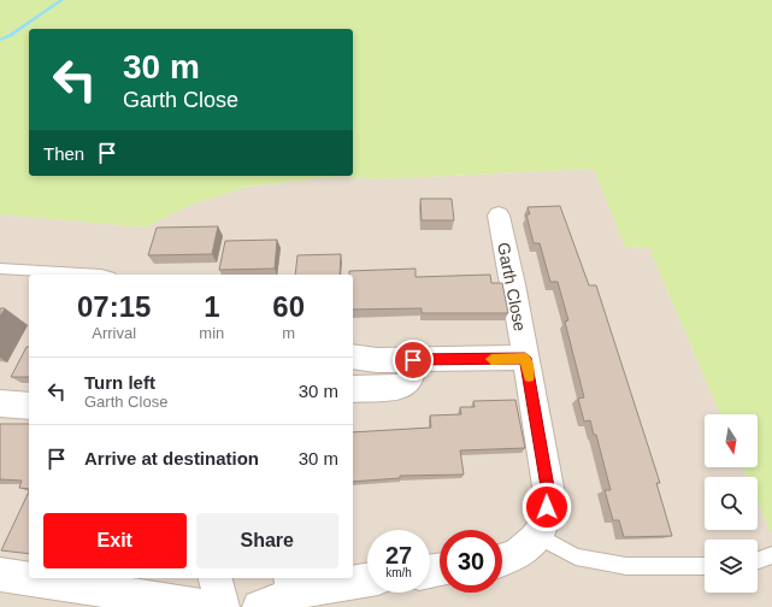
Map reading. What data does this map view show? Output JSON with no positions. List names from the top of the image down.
{
  "streets": {
    "street": ["Garth Close"]
  },
  "north": "bottom",
  "page": {
    "turn": ["30 m", "Garth Close"],
    "then": "Then",
    "eta": [
      "07:15",
      "Arrival",
      "1",
      "min",
      "60",
      "m"
    ],
    "list": [
      {
        "name": "Turn left",
        "note": "Garth Close",
        "value": "30 m"
      },
      {
        "name": "Arrive at destination",
        "value": "30 m"
      }
    ],
    "buttons": ["Exit", "Share"],
    "speed": "27 km/h",
    "limit": "30"
  }
}
